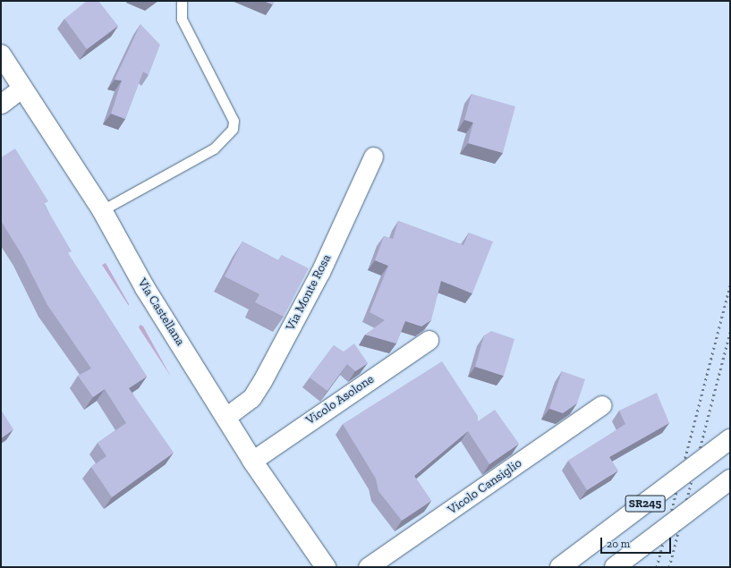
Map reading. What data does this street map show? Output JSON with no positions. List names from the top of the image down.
{
  "streets": {
    "main road": ["Via Castellana", "SR245"],
    "street": ["Via Monte Rosa", "Vicolo Asolone", "Vicolo Cansiglio"]
  },
  "crossings": [
    ["Via Monte Rosa", "Via Castellana"],
    ["Via Castellana", "Vicolo Asolone"]
  ],
  "scale_bar": "20 m"
}
